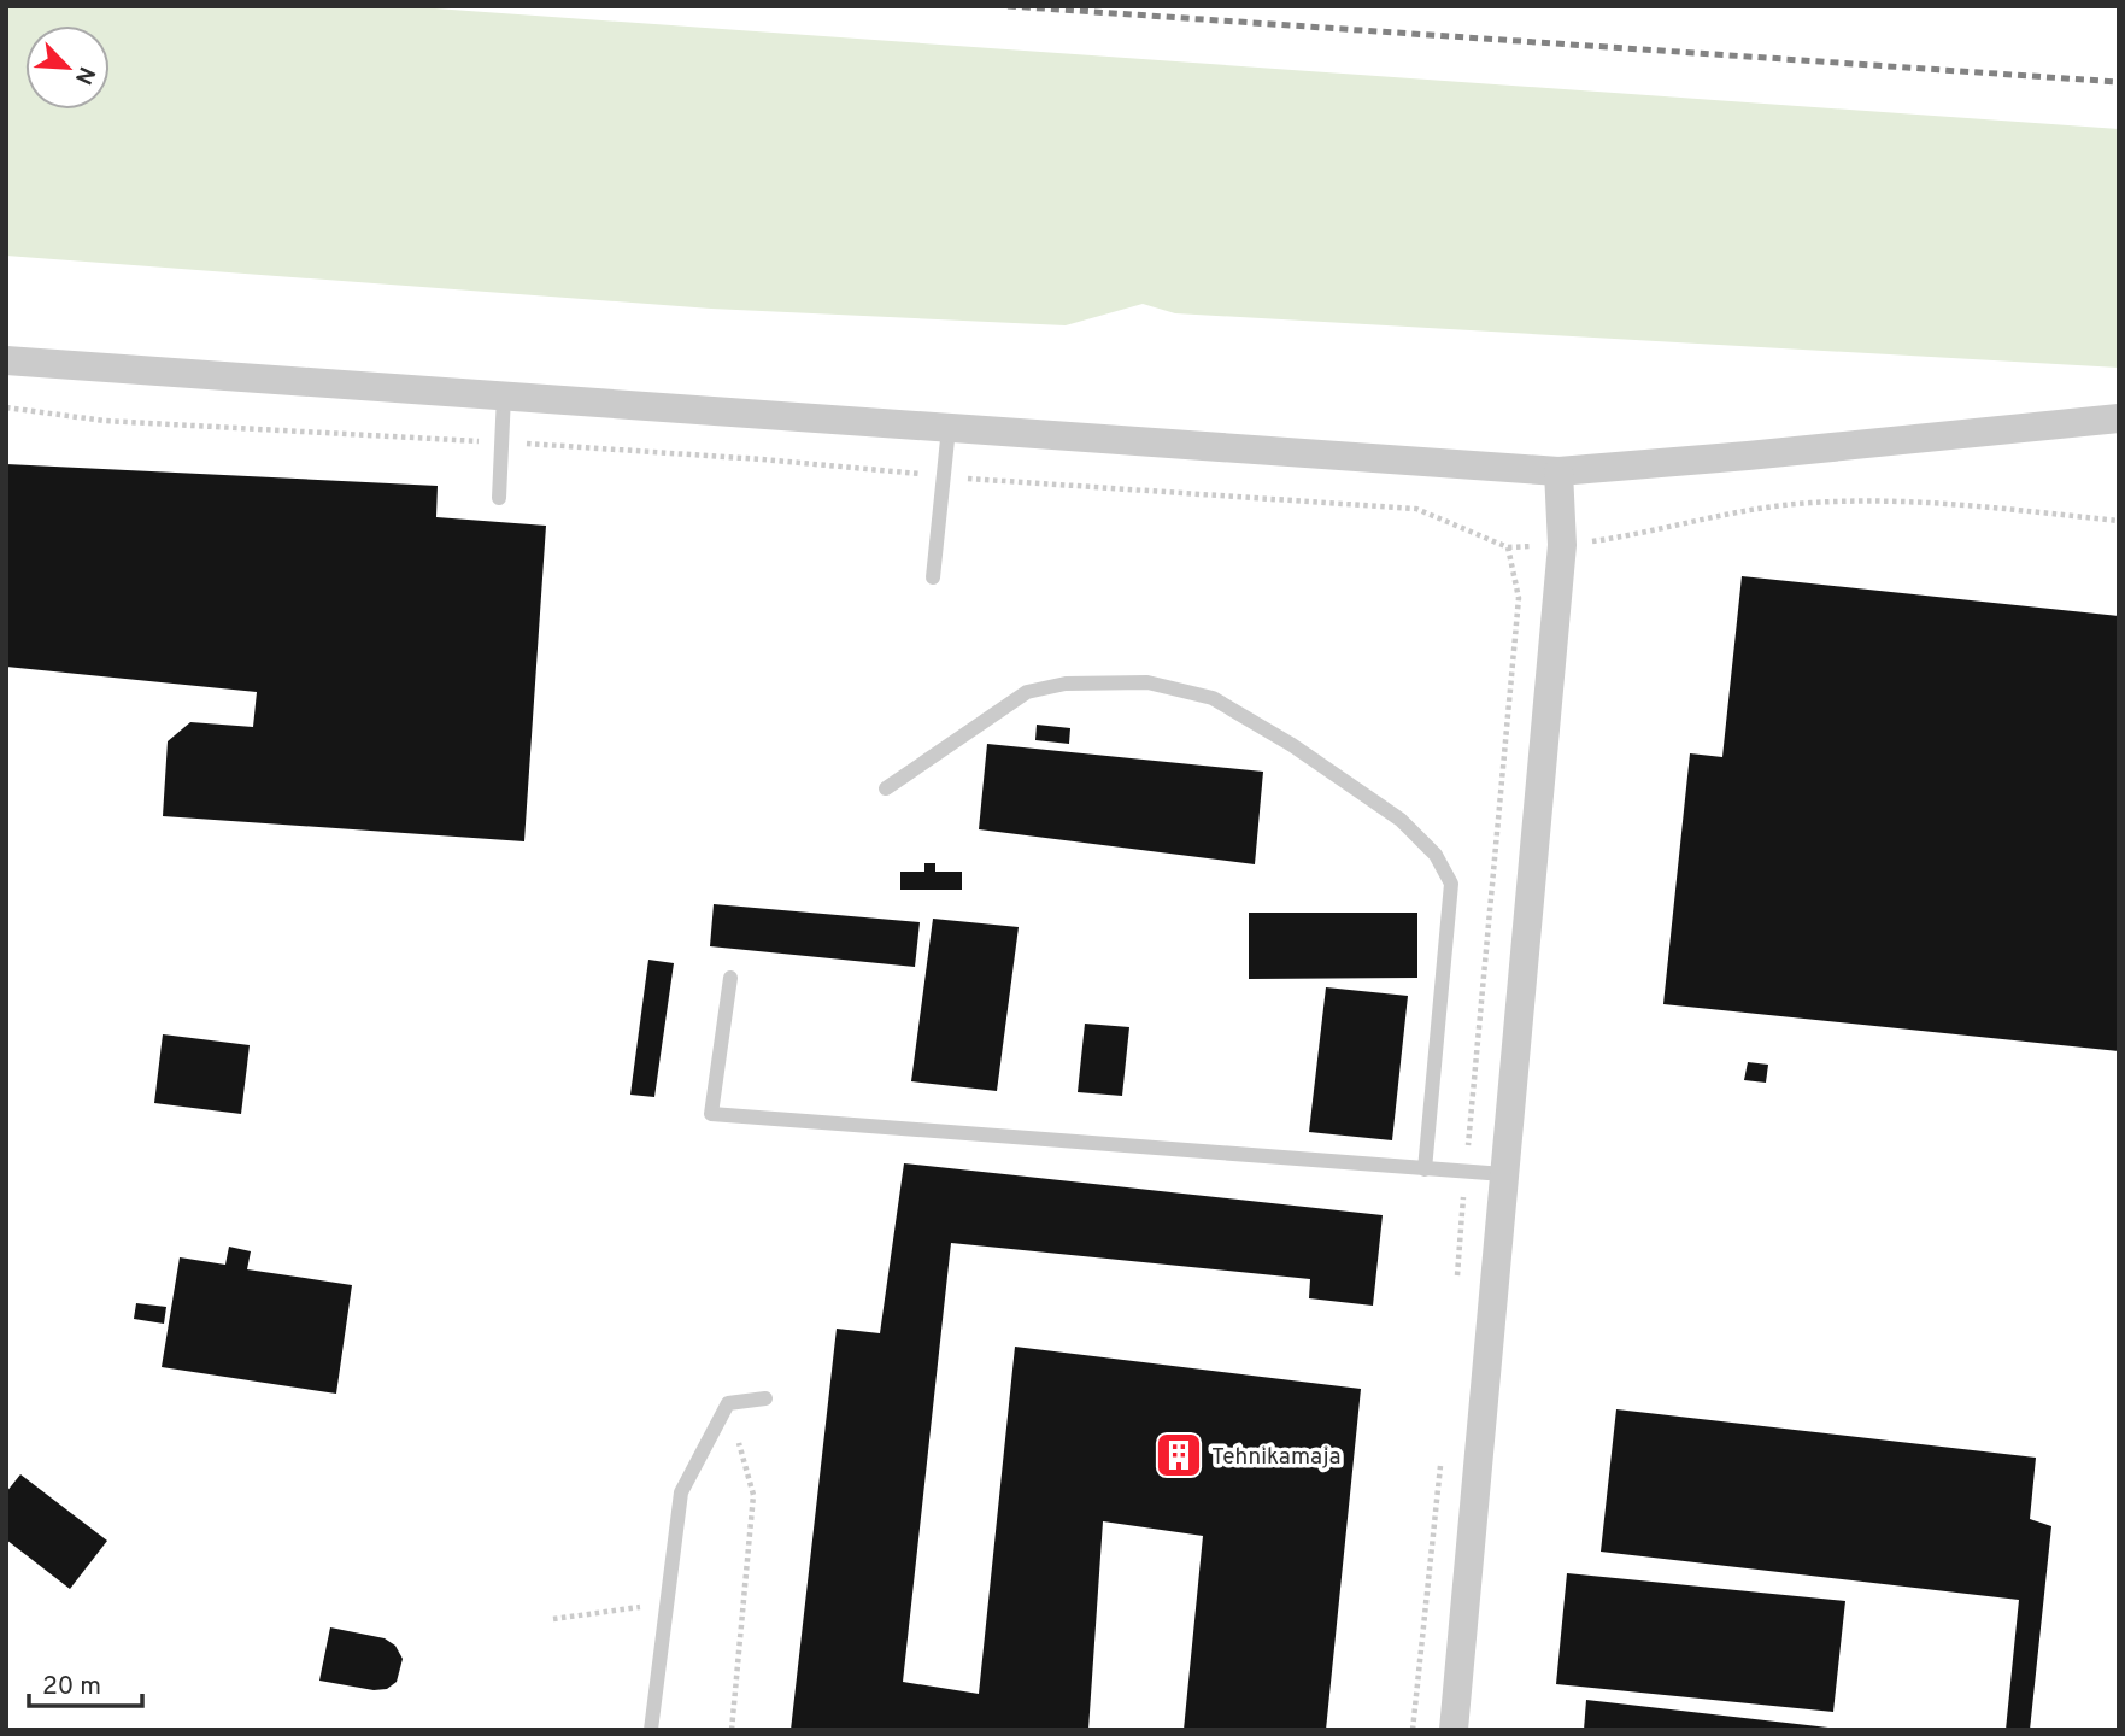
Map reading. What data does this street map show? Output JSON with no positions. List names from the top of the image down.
{
  "places": {
    "building": ["Tehnikamaja"]
  },
  "scale_bar": "20 m",
  "north": "bottom right"
}
